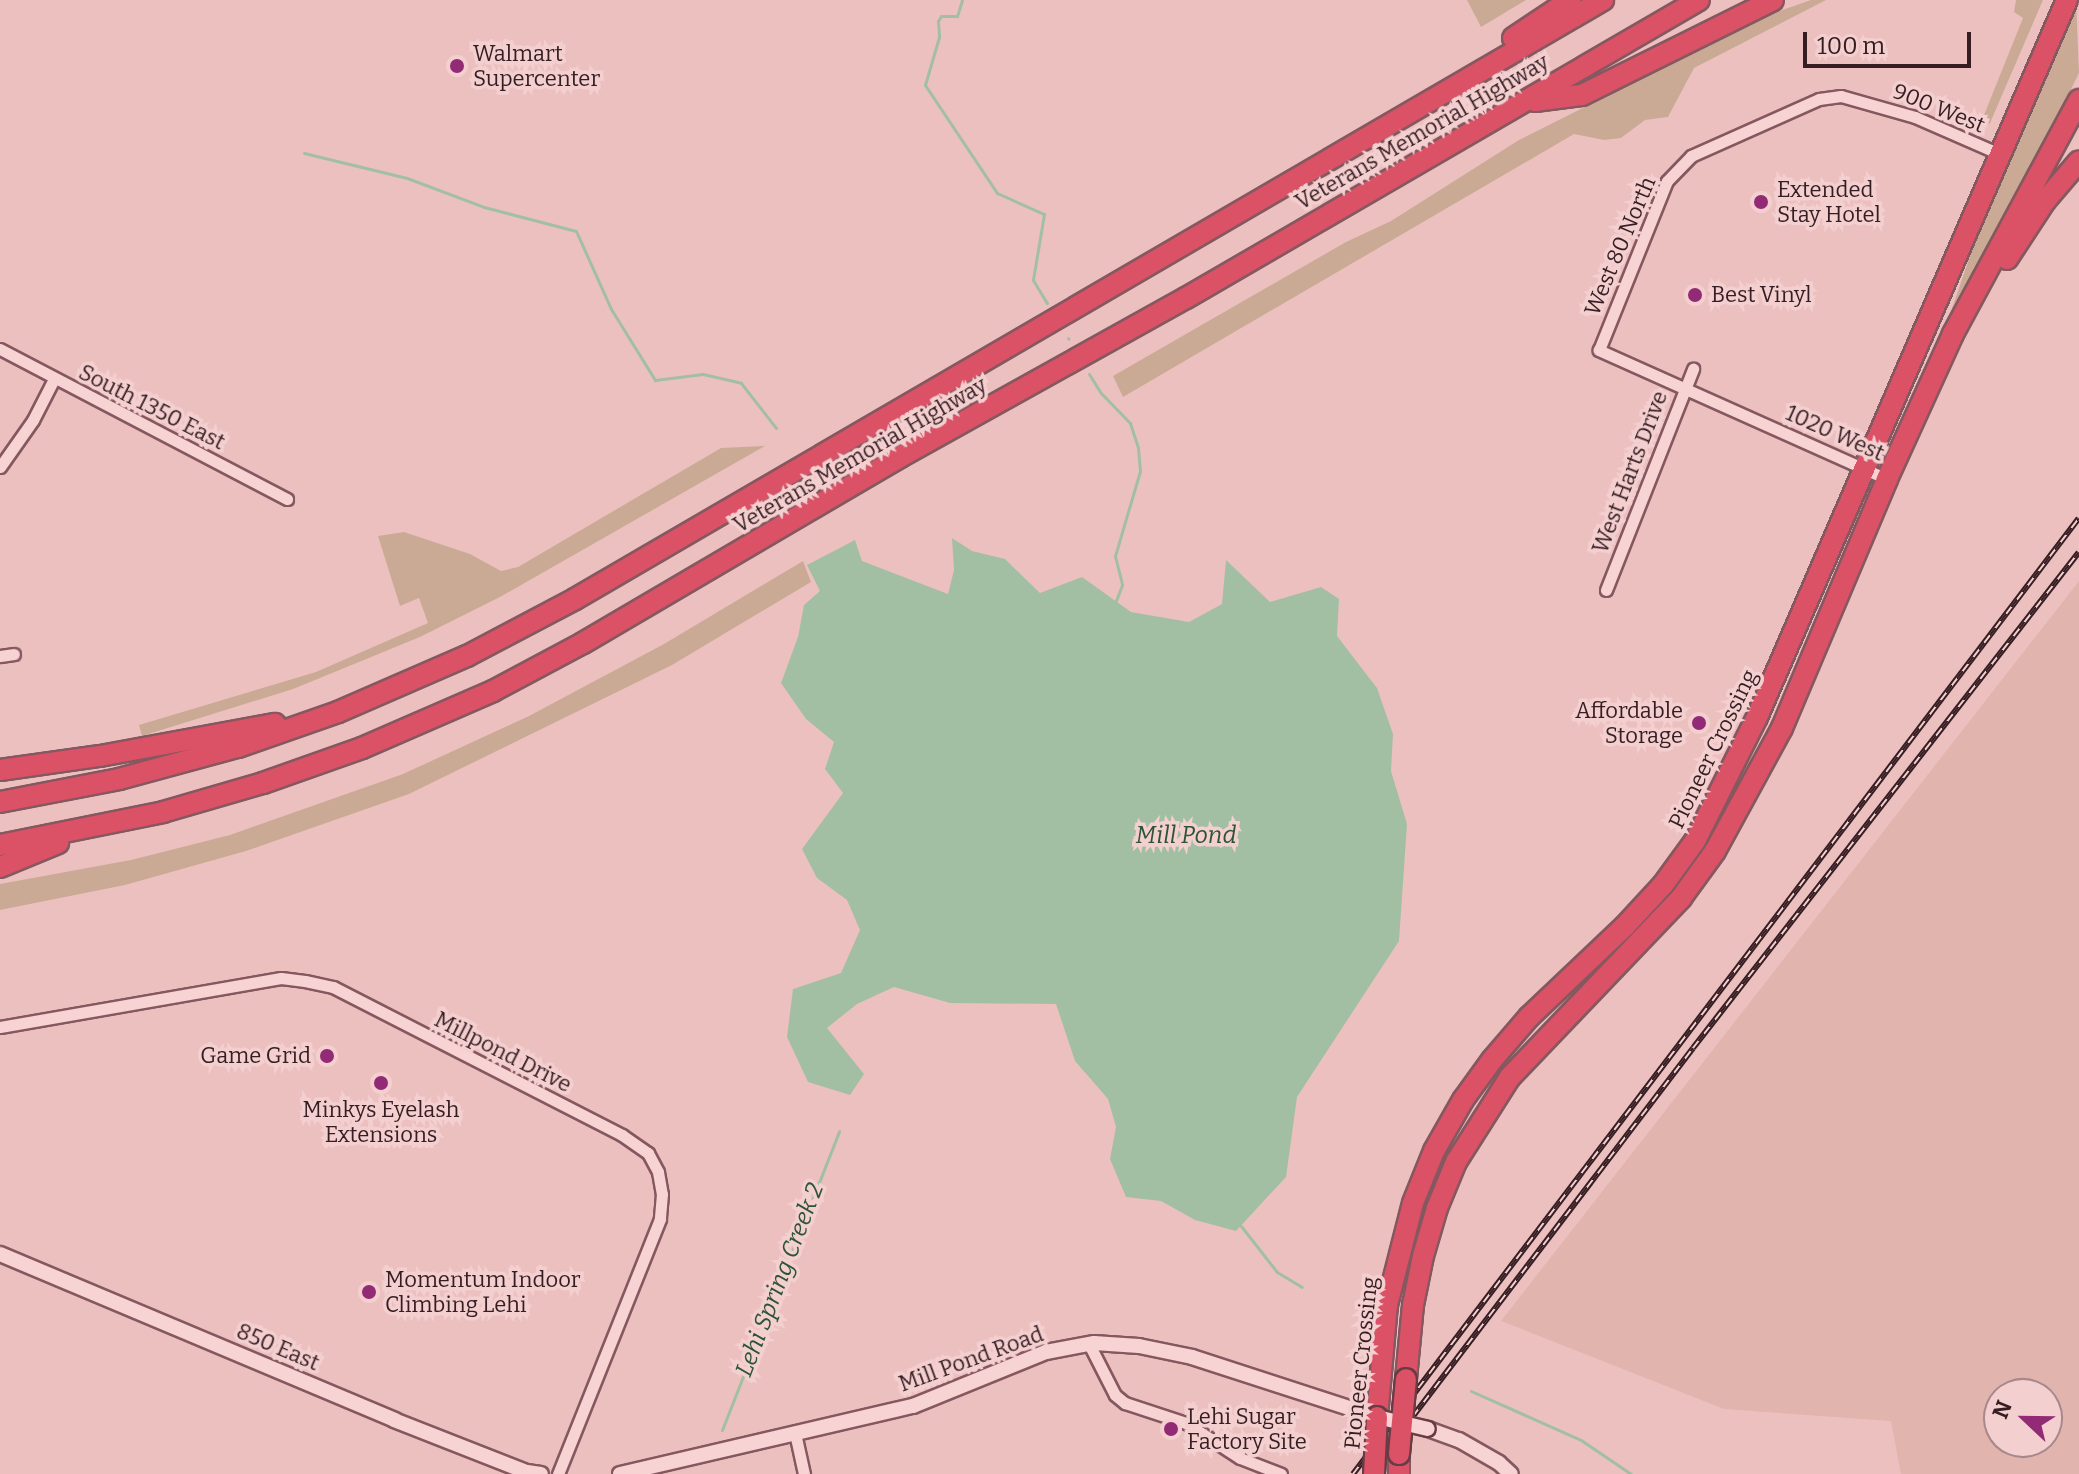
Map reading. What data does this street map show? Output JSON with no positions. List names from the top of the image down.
{
  "streets": {
    "highway": ["Veterans Memorial Highway", "Pioneer Crossing"],
    "main road": ["850 East", "Mill Pond Road"],
    "street": [
      "900 West",
      "West 80 North",
      "South 1350 East",
      "1020 West",
      "West Harts Drive",
      "Millpond Drive"
    ]
  },
  "crossings": [
    ["900 West", "West 80 North"],
    ["900 West", "Pioneer Crossing"],
    ["West 80 North", "1020 West"],
    ["1020 West", "West Harts Drive"],
    ["1020 West", "Pioneer Crossing"],
    ["Pioneer Crossing", "Mill Pond Road"]
  ],
  "water": ["Mill Pond", "Lehi Spring Creek 2"],
  "places": [
    "Walmart Supercenter",
    "Extended Stay Hotel",
    "Best Vinyl",
    "Affordable Storage",
    "Game Grid",
    "Minkys Eyelash Extensions",
    "Momentum Indoor Climbing Lehi",
    "Lehi Sugar Factory Site"
  ],
  "scale_bar": "100 m",
  "north": "left"
}
